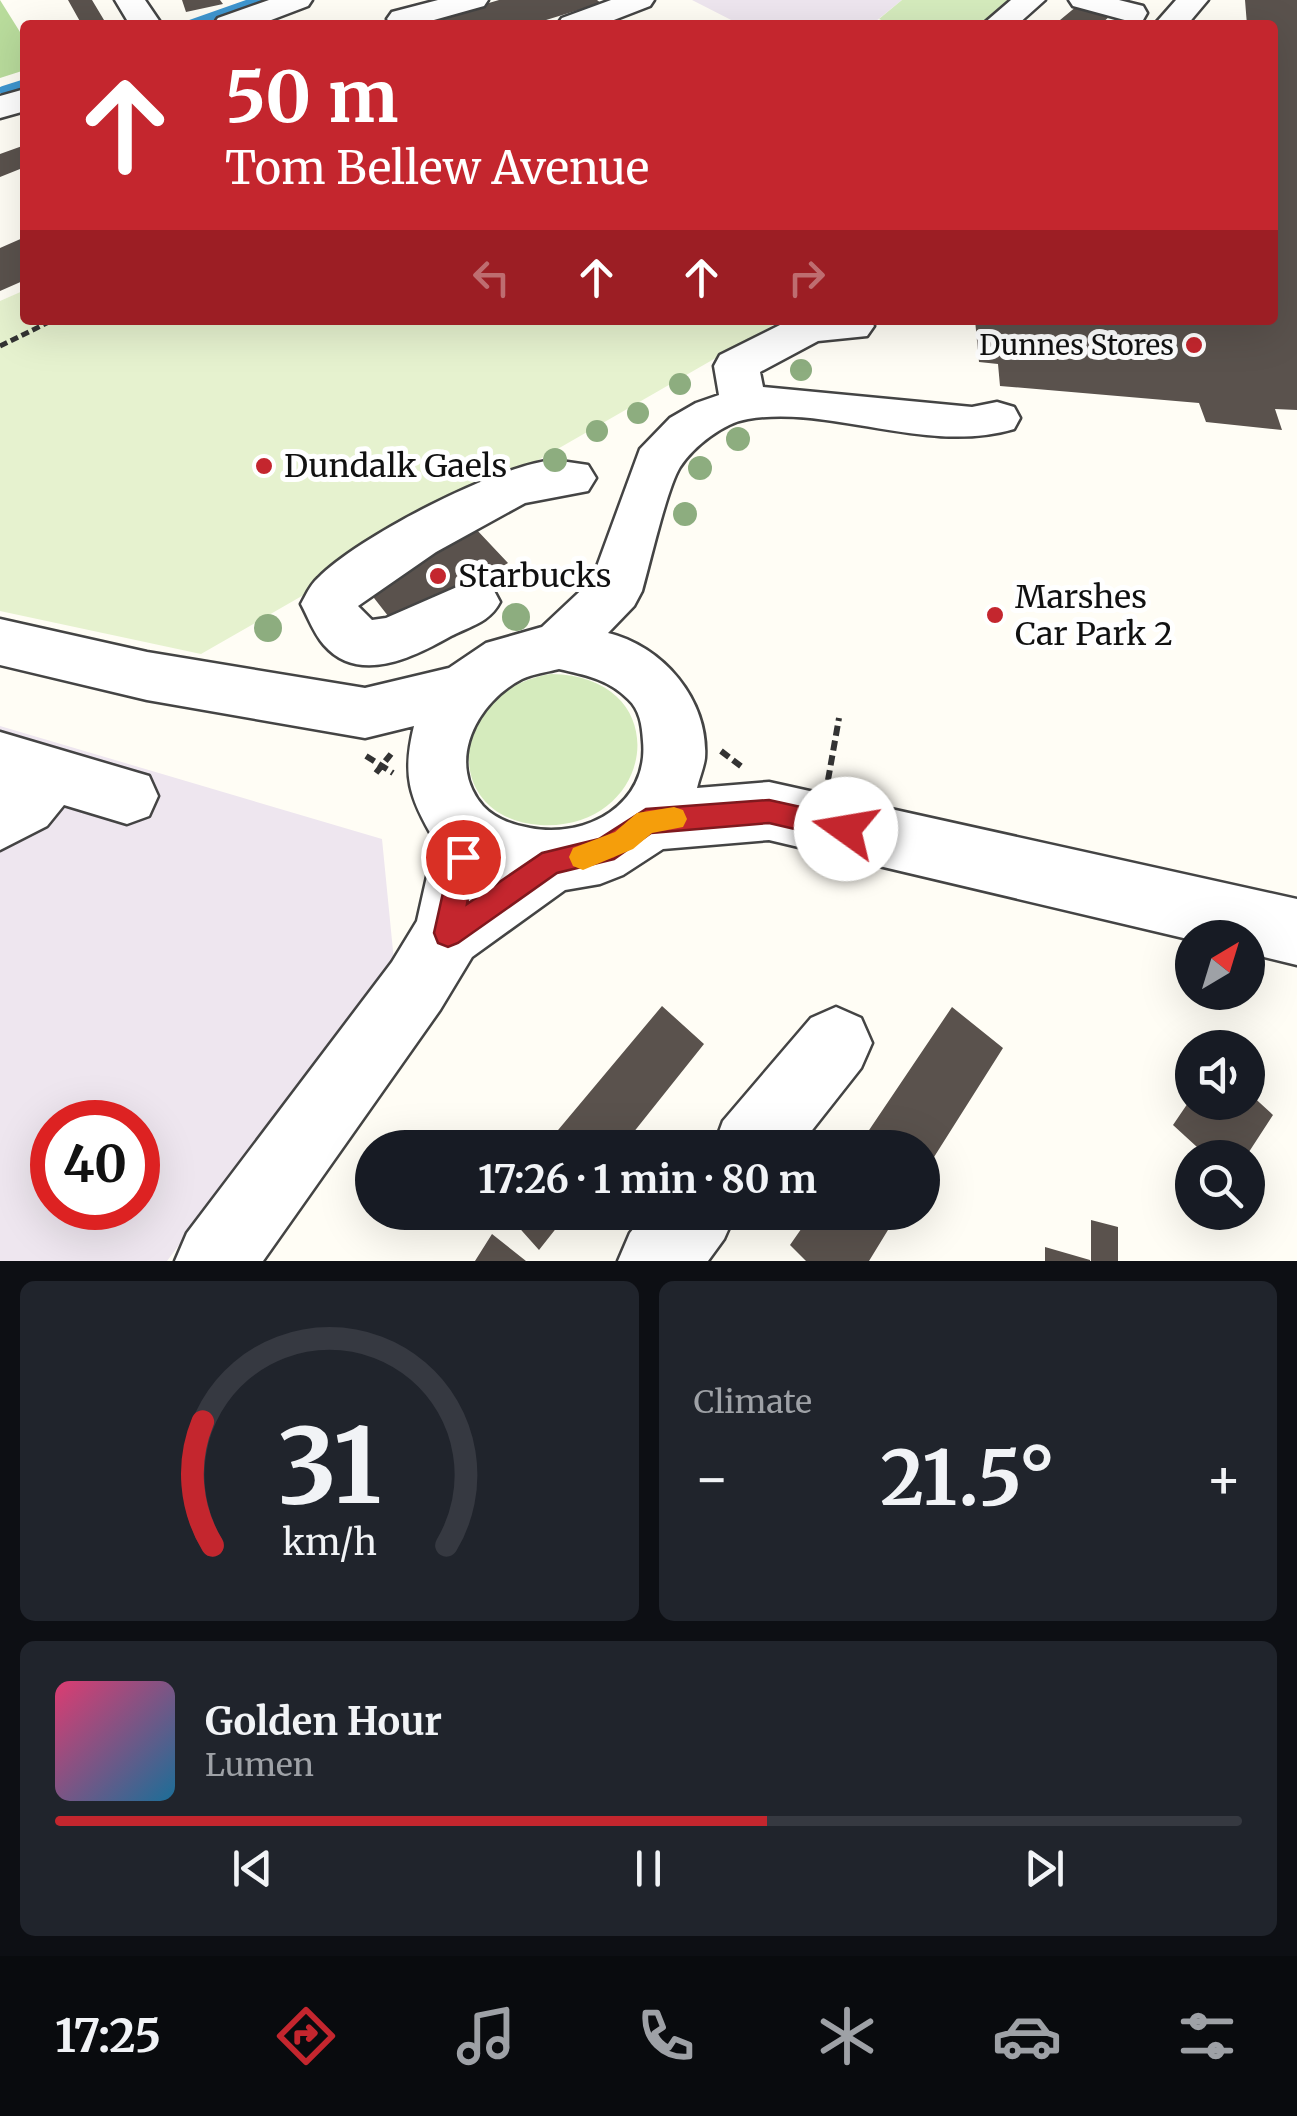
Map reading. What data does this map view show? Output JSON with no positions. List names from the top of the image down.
{
  "places": [
    "Dunnes Stores",
    "Dundalk Gaels",
    "Starbucks",
    "Marshes Car Park 2"
  ],
  "north": "top right",
  "page": {
    "turn": ["50 m", "Tom Bellew Avenue"],
    "limit": "40",
    "trip": "17:26 · 1 min · 80 m",
    "tile": "Climate",
    "heat": ["−", "21.5°", "+"],
    "song": ["Golden Hour", "Lumen"],
    "tabs": "17:25",
    "gauge": ["31", "km/h"]
  }
}
